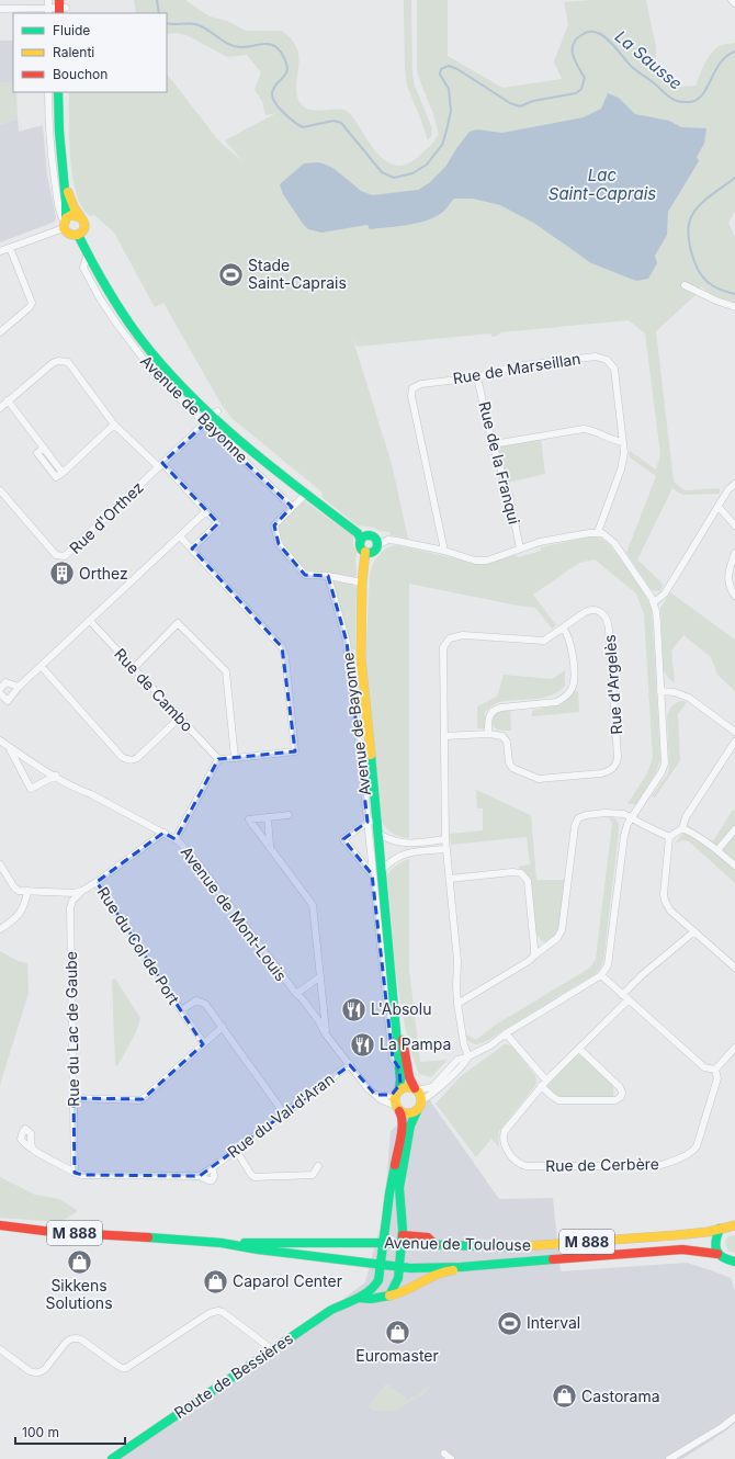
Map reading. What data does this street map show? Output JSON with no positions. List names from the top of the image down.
{
  "streets": {
    "main road": [
      "Avenue de Bayonne",
      "M 888",
      "Avenue de Toulouse",
      "Route de Bessières"
    ],
    "street": [
      "Rue de Marseillan",
      "Rue de la Franqui",
      "Rue d'Orthez",
      "Rue d'Argelès",
      "Rue de Cambo",
      "Avenue de Mont-Louis",
      "Rue du Col de Port",
      "Rue du Lac de Gaube",
      "Rue du Val d'Aran",
      "Rue de Cerbère"
    ]
  },
  "crossings": [
    ["Rue de Marseillan", "Rue de la Franqui"],
    ["Avenue de Bayonne", "Rue d'Orthez"],
    ["Avenue de Bayonne", "Avenue de Mont-Louis"],
    ["Avenue de Mont-Louis", "Rue du Val d'Aran"],
    ["Rue du Col de Port", "Rue du Val d'Aran"],
    ["Rue du Lac de Gaube", "Rue du Val d'Aran"],
    ["Avenue de Toulouse", "Route de Bessières"]
  ],
  "water": ["La Sausse", "Lac Saint-Caprais"],
  "places": {
    "sports": ["Stade Saint-Caprais", "Interval"],
    "building": ["Orthez"],
    "restaurant": ["L'Absolu", "La Pampa"],
    "shop": [
      "Sikkens Solutions",
      "Caparol Center",
      "Euromaster",
      "Castorama"
    ]
  },
  "legend": ["Fluide", "Ralenti", "Bouchon"],
  "scale_bar": "100 m"
}
